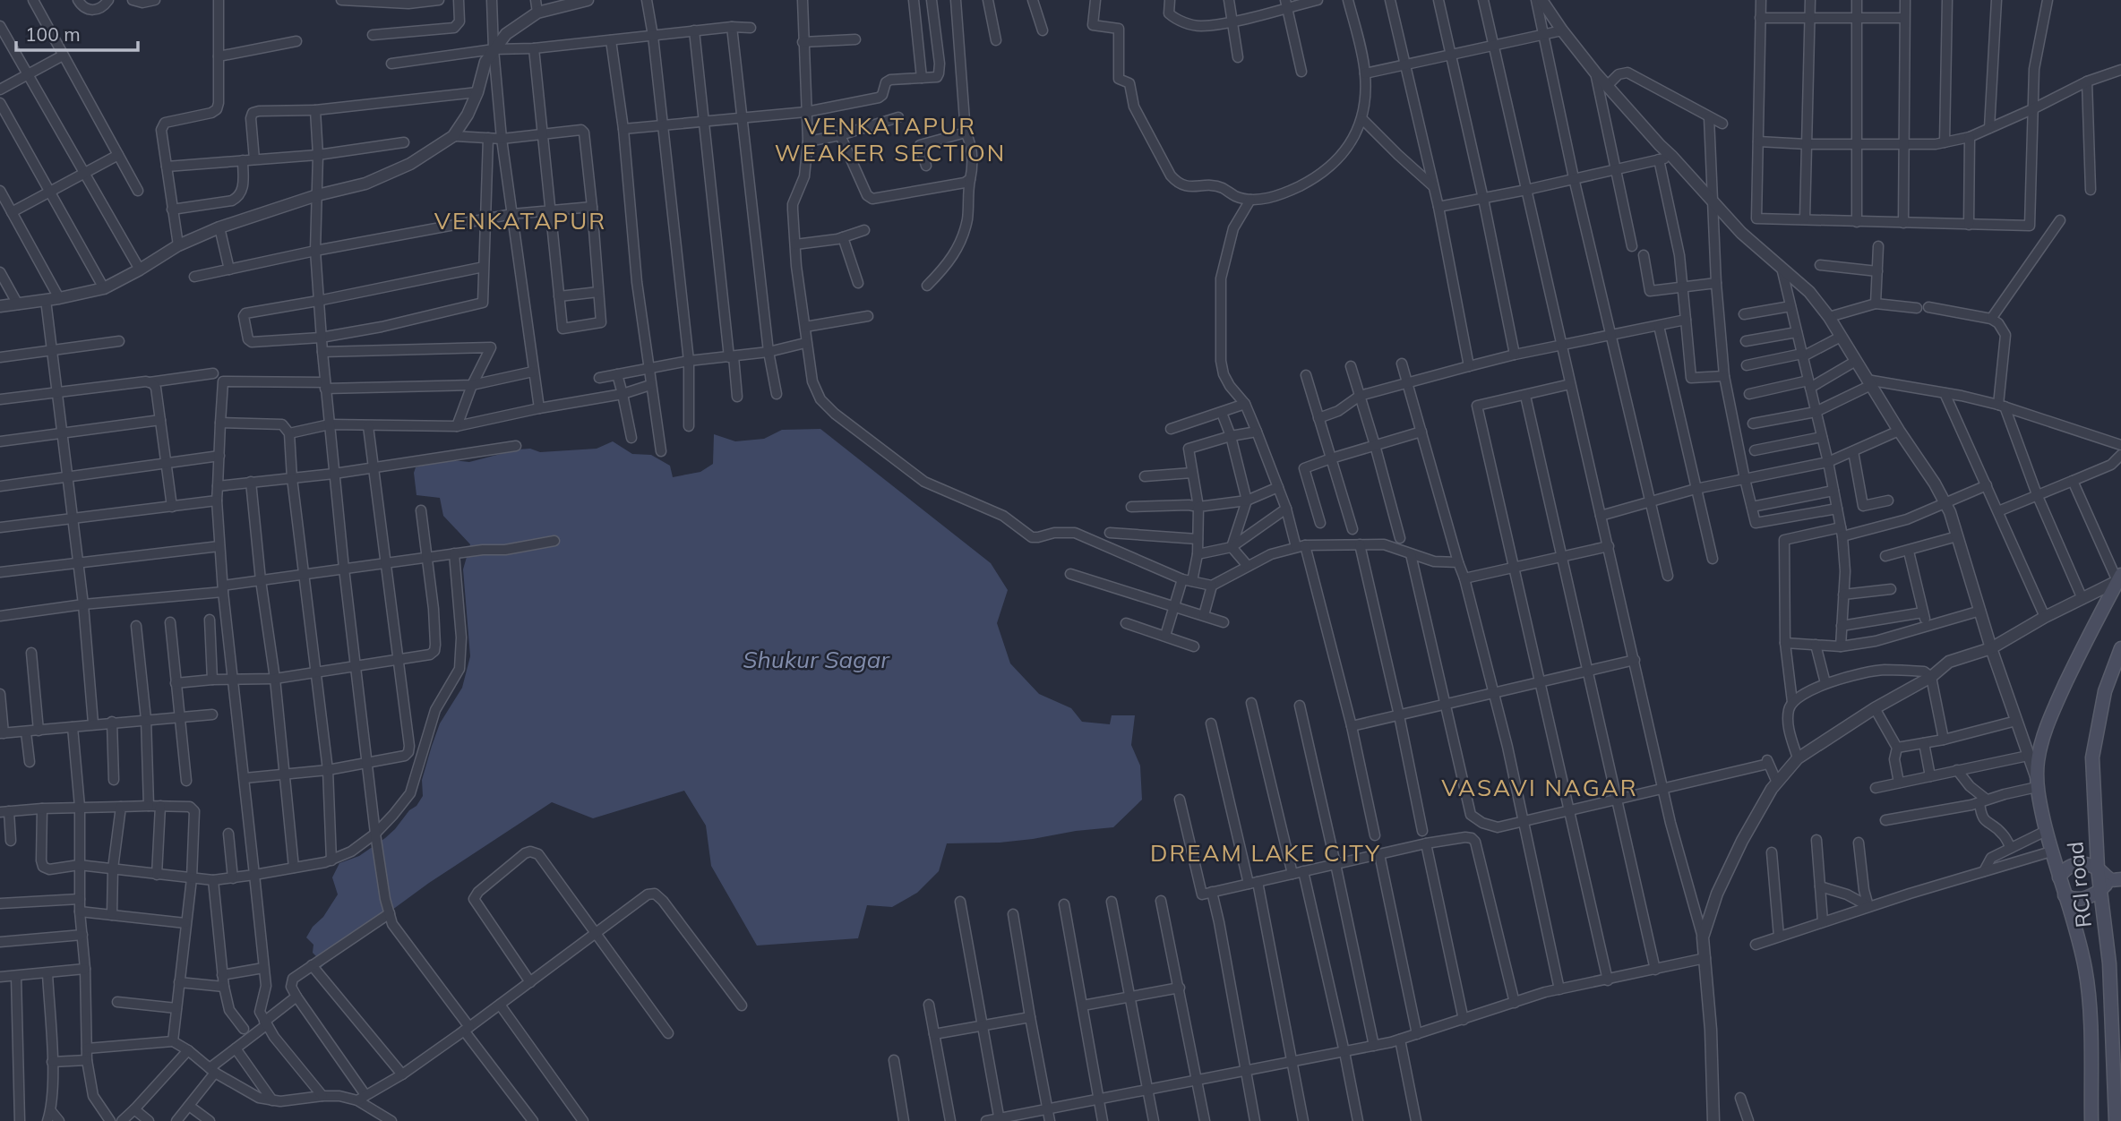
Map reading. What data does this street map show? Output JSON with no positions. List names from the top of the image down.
{
  "streets": {
    "main road": ["RCI road"]
  },
  "districts": [
    "VENKATAPUR WEAKER SECTION",
    "VENKATAPUR",
    "VASAVI NAGAR",
    "DREAM LAKE CITY"
  ],
  "water": ["Shukur Sagar"],
  "scale_bar": "100 m"
}
